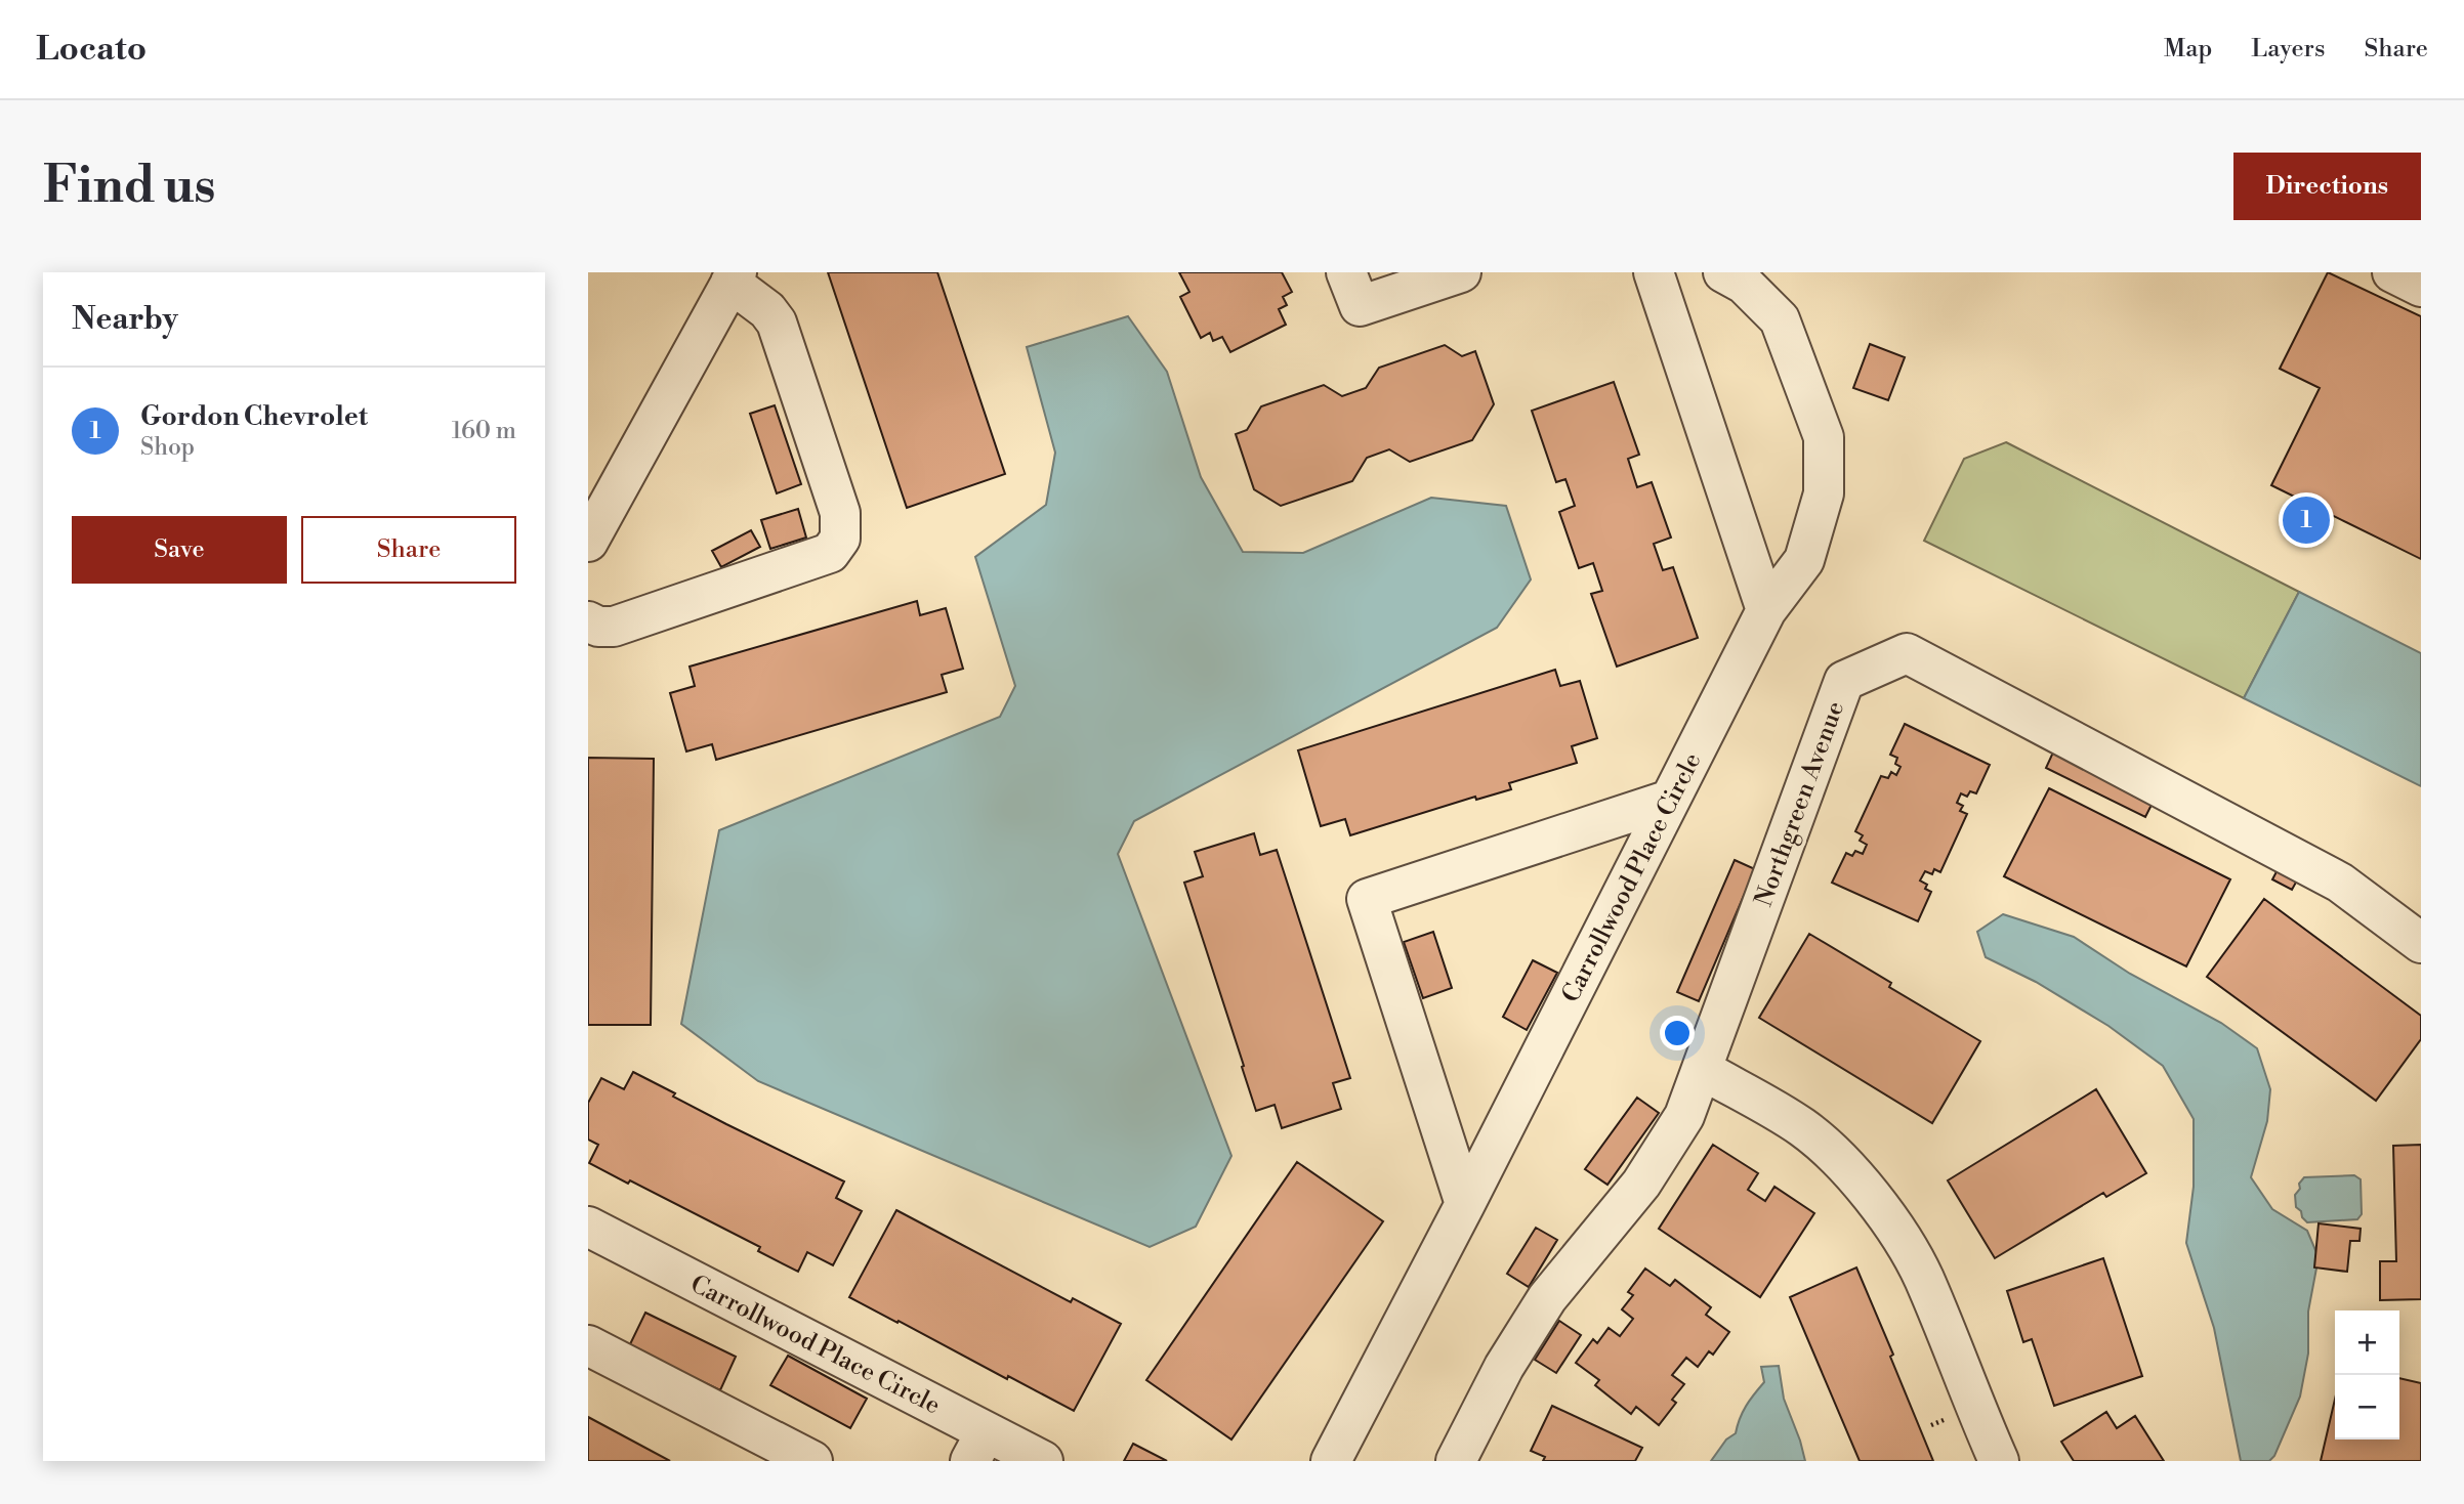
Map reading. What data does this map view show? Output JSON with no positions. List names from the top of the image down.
{
  "streets": {
    "street": ["Northgreen Avenue", "Carrollwood Place Circle"]
  },
  "page": {
    "header": "Locato",
    "nav": ["Map", "Layers", "Share"],
    "buttons": [
      "Directions",
      ["Save", "Share"]
    ],
    "title": "Find us",
    "heading": "Nearby",
    "list": [
      {
        "mark": "1",
        "name": "Gordon Chevrolet",
        "note": "Shop",
        "value": "160 m"
      }
    ],
    "pins": "1",
    "map_buttons": ["+", "−"]
  }
}
